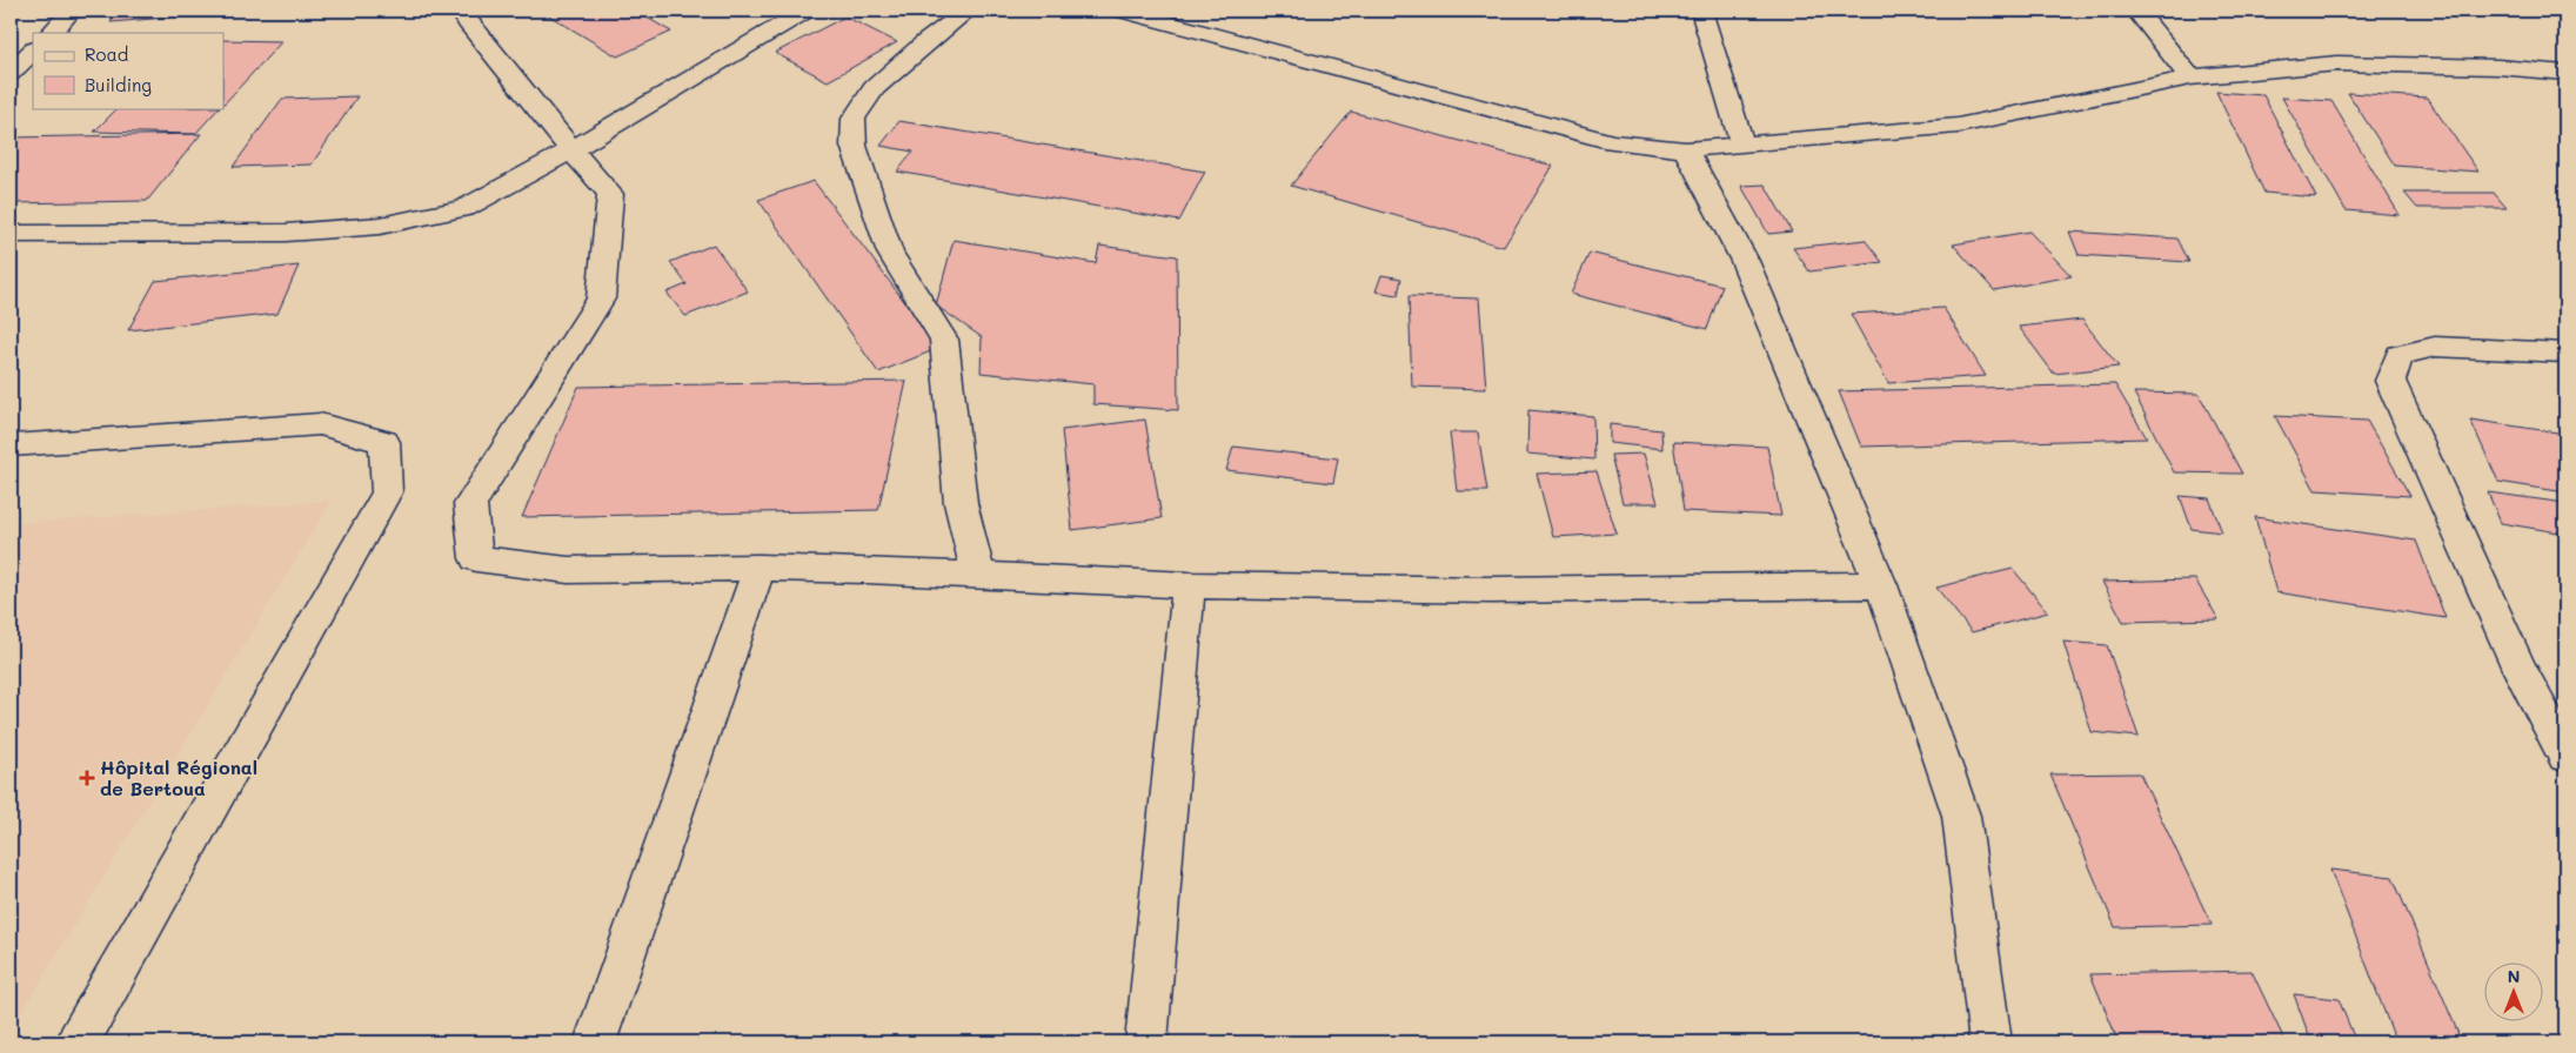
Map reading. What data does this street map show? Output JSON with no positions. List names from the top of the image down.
{
  "places": {
    "health": ["Hôpital Régional de Bertoua"]
  },
  "legend": ["Road", "Building"],
  "north": "top"
}
